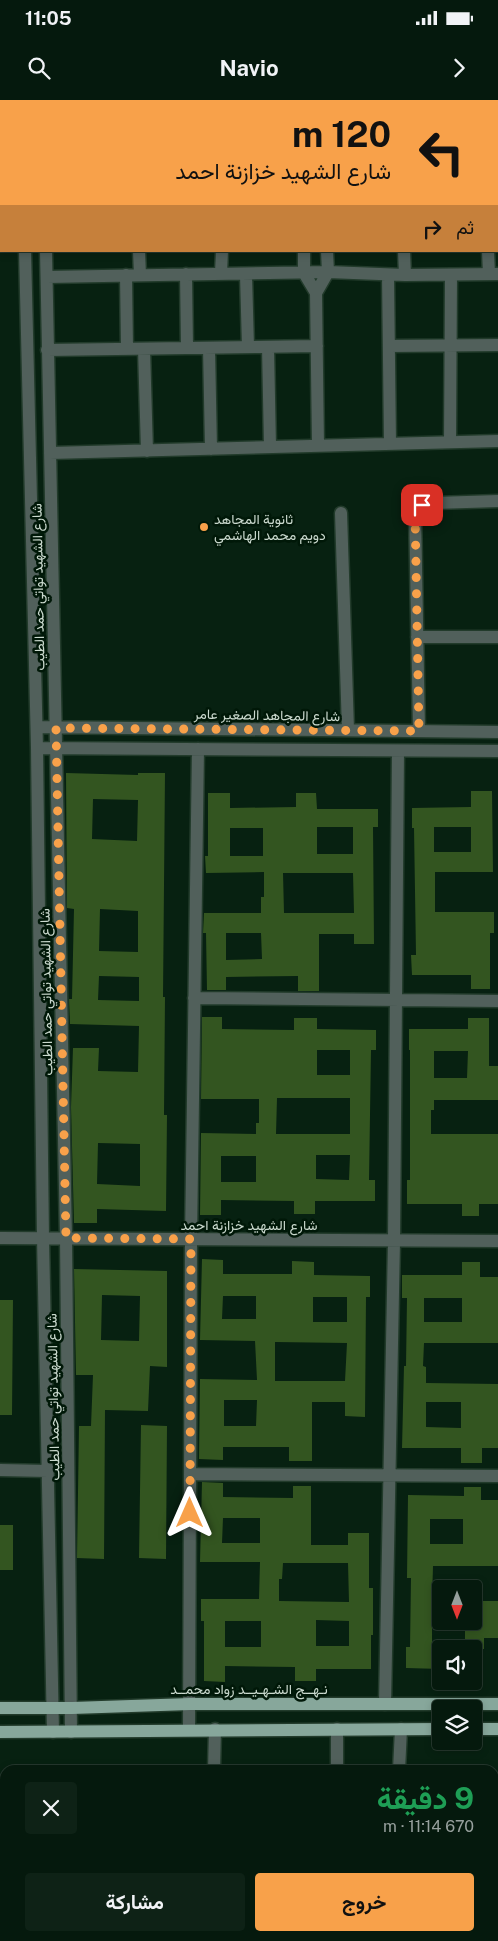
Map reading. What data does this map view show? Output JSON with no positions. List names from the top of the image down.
{
  "streets": {
    "main road": ["نـهــج الشـهـيــد زواد محمــد"],
    "street": ["شارع الشهيد تواتي حمد الطيب", "شارع المجاهد الصغير عامر", "شارع الشهيد خزازنة احمد"]
  },
  "crossings": [
    ["شارع الشهيد تواتي حمد الطيب", "شارع المجاهد الصغير عامر"],
    ["شارع الشهيد تواتي حمد الطيب", "شارع الشهيد خزازنة احمد"],
    ["شارع الشهيد تواتي حمد الطيب", "نـهــج الشـهـيــد زواد محمــد"]
  ],
  "places": ["ثانوية المجاهد دويم محمد الهاشمي"],
  "north": "bottom",
  "page": {
    "status": "11:05",
    "header": "Navio",
    "turn": ["120 m", "شارع الشهيد خزازنة احمد"],
    "then": "ثم",
    "heading": ["9 دقيقة", "670 m · 11:14"],
    "buttons": ["خروج", "مشاركة"]
  }
}
